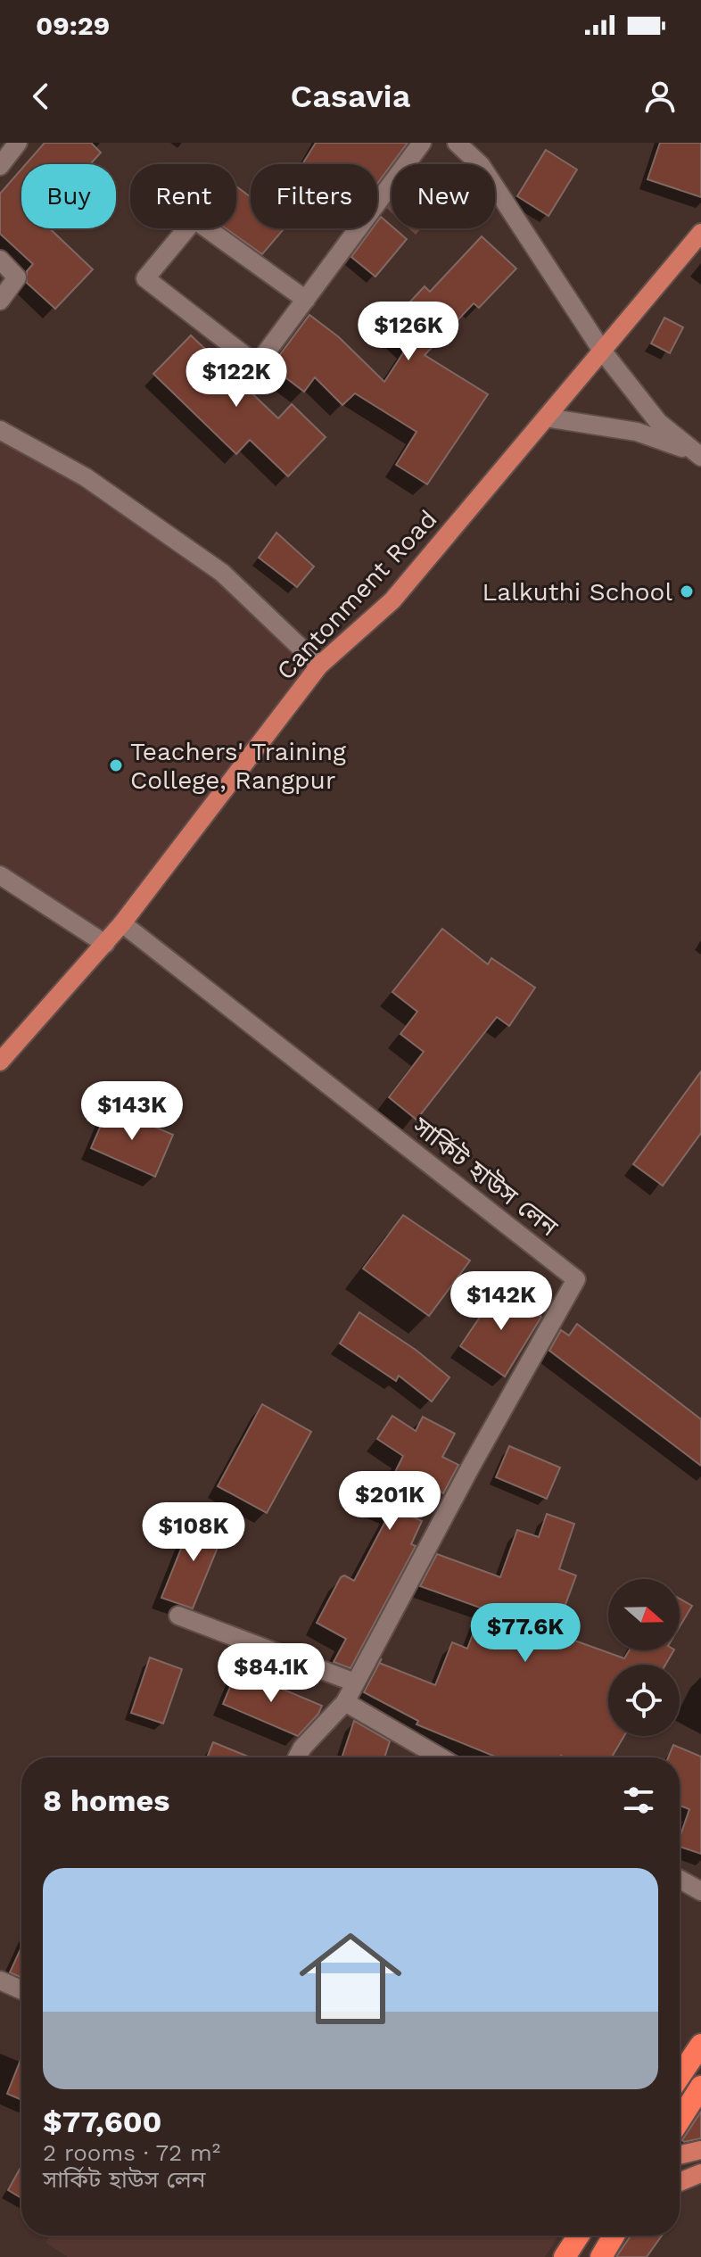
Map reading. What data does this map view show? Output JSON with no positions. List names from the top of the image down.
{
  "streets": {
    "main road": ["Cantonment Road"],
    "street": ["সার্কিট হাউস লেন"]
  },
  "crossings": [
    ["Cantonment Road", "সার্কিট হাউস লেন"]
  ],
  "places": ["Lalkuthi School", "Teachers' Training College, Rangpur"],
  "north": "right",
  "page": {
    "status": "09:29",
    "header": "Casavia",
    "chip": [
      "Buy",
      "Rent",
      "Filters",
      "New"
    ],
    "price": [
      "$126K",
      "$122K",
      "$143K",
      "$142K",
      "$201K",
      "$108K",
      "$77.6K",
      "$84.1K"
    ],
    "heading": "8 homes",
    "list": [
      {
        "name": "$77,600",
        "note": "2 rooms · 72 m² · সার্কিট হাউস লেন"
      }
    ]
  }
}
